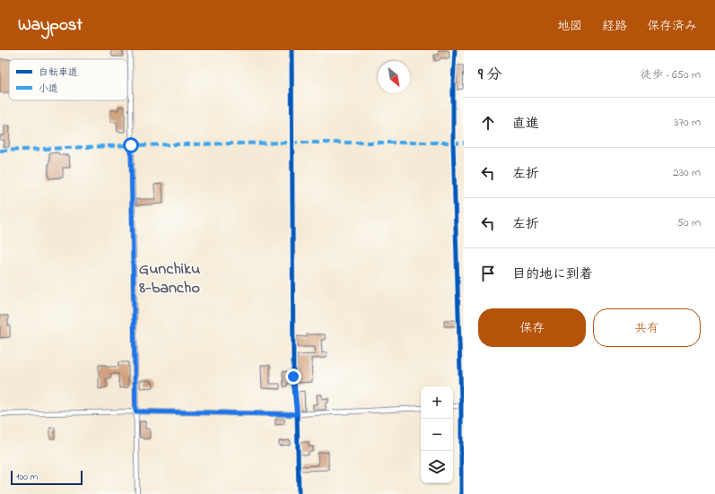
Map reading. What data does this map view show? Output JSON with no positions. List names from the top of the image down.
{
  "districts": ["Gunchiku 8-bancho"],
  "legend": ["自転車道", "小道"],
  "scale_bar": "100 m",
  "north": "bottom right",
  "page": {
    "header": "Waypost",
    "nav": ["地図", "経路", "保存済み"],
    "heading": ["9 分", "徒歩 · 650 m"],
    "list": [
      ["直進", "370 m"],
      ["左折", "230 m"],
      ["左折", "50 m"],
      "目的地に到着"
    ],
    "buttons": ["保存", "共有"],
    "map_buttons": ["+", "−"],
    "scale": "100 m"
  }
}
